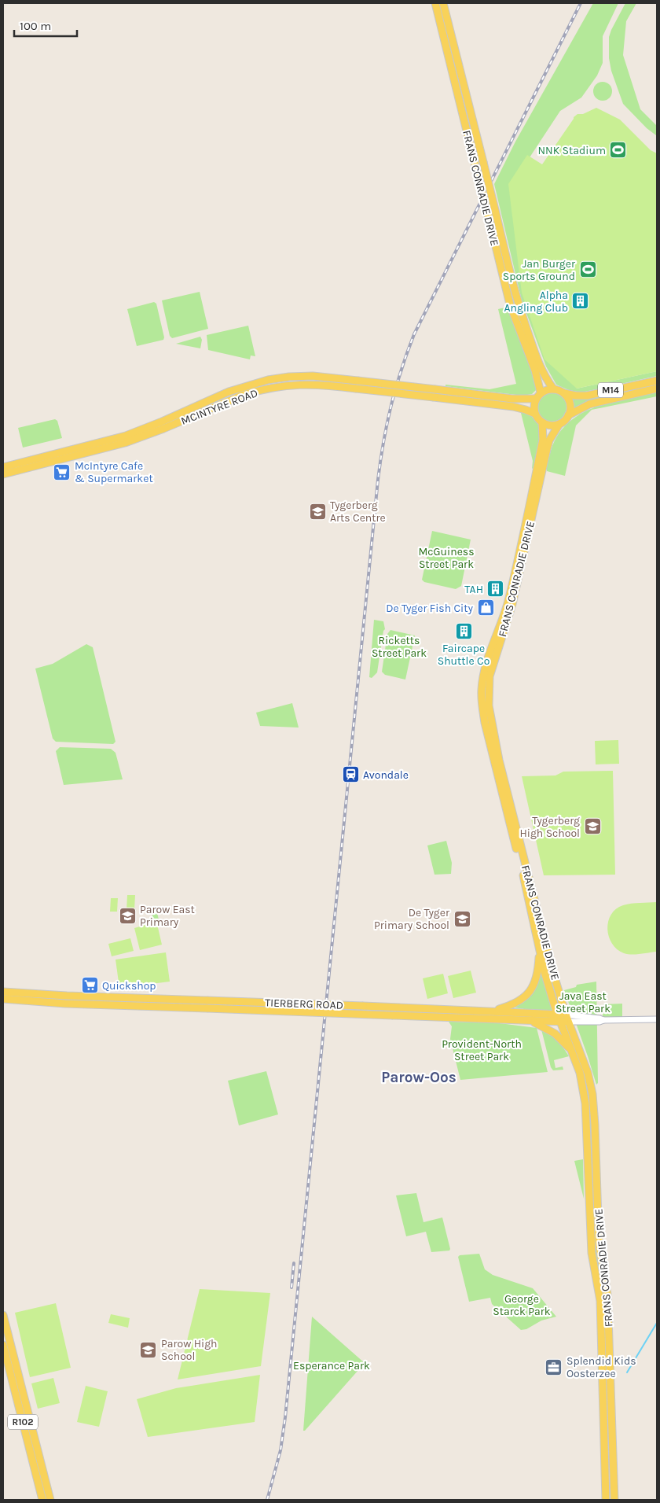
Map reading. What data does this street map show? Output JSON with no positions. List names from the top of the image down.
{
  "streets": {
    "main road": [
      "FRANS CONRADIE DRIVE",
      "M14",
      "MCINTYRE ROAD",
      "TIERBERG ROAD",
      "R102"
    ]
  },
  "crossings": [
    ["FRANS CONRADIE DRIVE", "M14"],
    ["FRANS CONRADIE DRIVE", "MCINTYRE ROAD"],
    ["FRANS CONRADIE DRIVE", "TIERBERG ROAD"],
    ["M14", "MCINTYRE ROAD"]
  ],
  "districts": ["Parow-Oos"],
  "parks": [
    "McGuiness Street Park",
    "Ricketts Street Park",
    "Java East Street Park",
    "Provident-North Street Park",
    "George Starck Park",
    "Esperance Park"
  ],
  "places": {
    "sports": ["NNK Stadium", "Jan Burger Sports Ground"],
    "building": ["Alpha Angling Club", "TAH", "Faircape Shuttle Co"],
    "supermarket": ["McIntyre Cafe & Supermarket", "Quickshop"],
    "school or university": [
      "Tygerberg Arts Centre",
      "Tygerberg High School",
      "Parow East Primary",
      "De Tyger Primary School",
      "Parow High School"
    ],
    "shop": ["De Tyger Fish City"],
    "station": ["Avondale"],
    "office": ["Splendid Kids Oosterzee"]
  },
  "scale_bar": "100 m"
}
